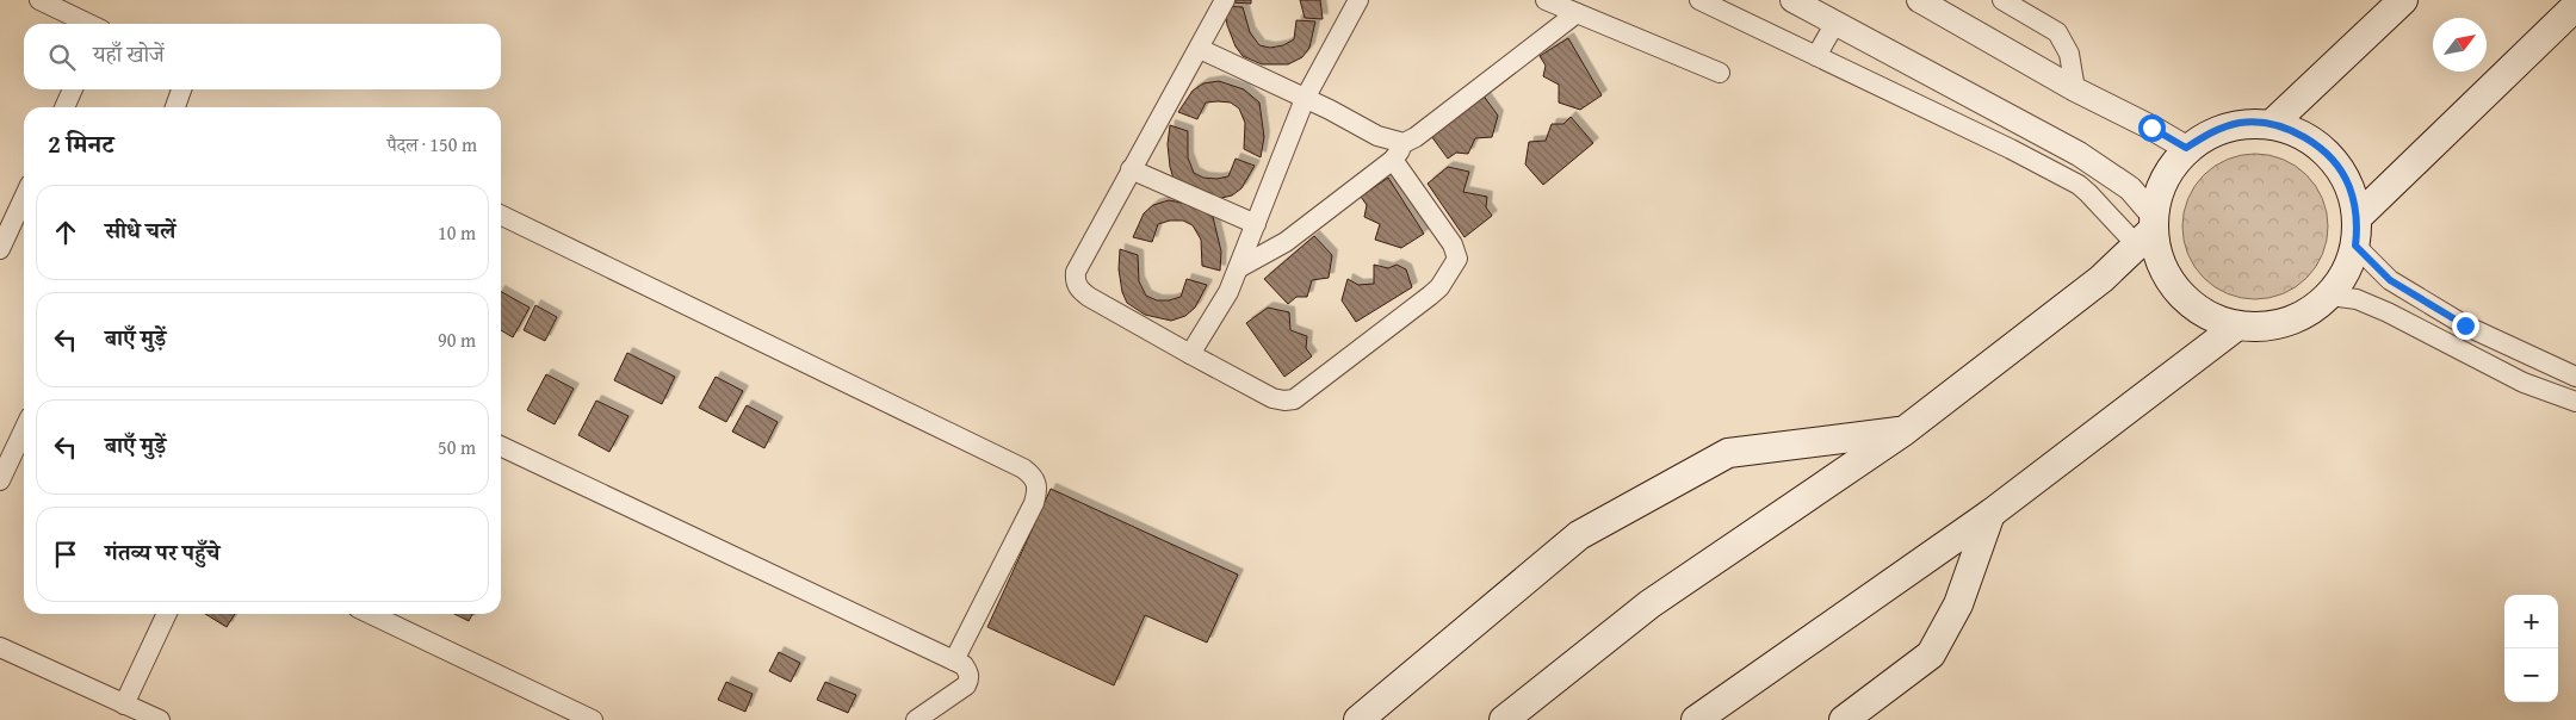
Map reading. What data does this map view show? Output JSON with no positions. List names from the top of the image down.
{
  "north": "top right",
  "page": {
    "search": "यहाँ खोजें",
    "heading": ["2 मिनट", "पैदल · 150 m"],
    "list": [
      ["सीधे चलें", "10 m"],
      ["बाएँ मुड़ें", "90 m"],
      ["बाएँ मुड़ें", "50 m"],
      "गंतव्य पर पहुँचे"
    ],
    "map_buttons": ["+", "−"]
  }
}
